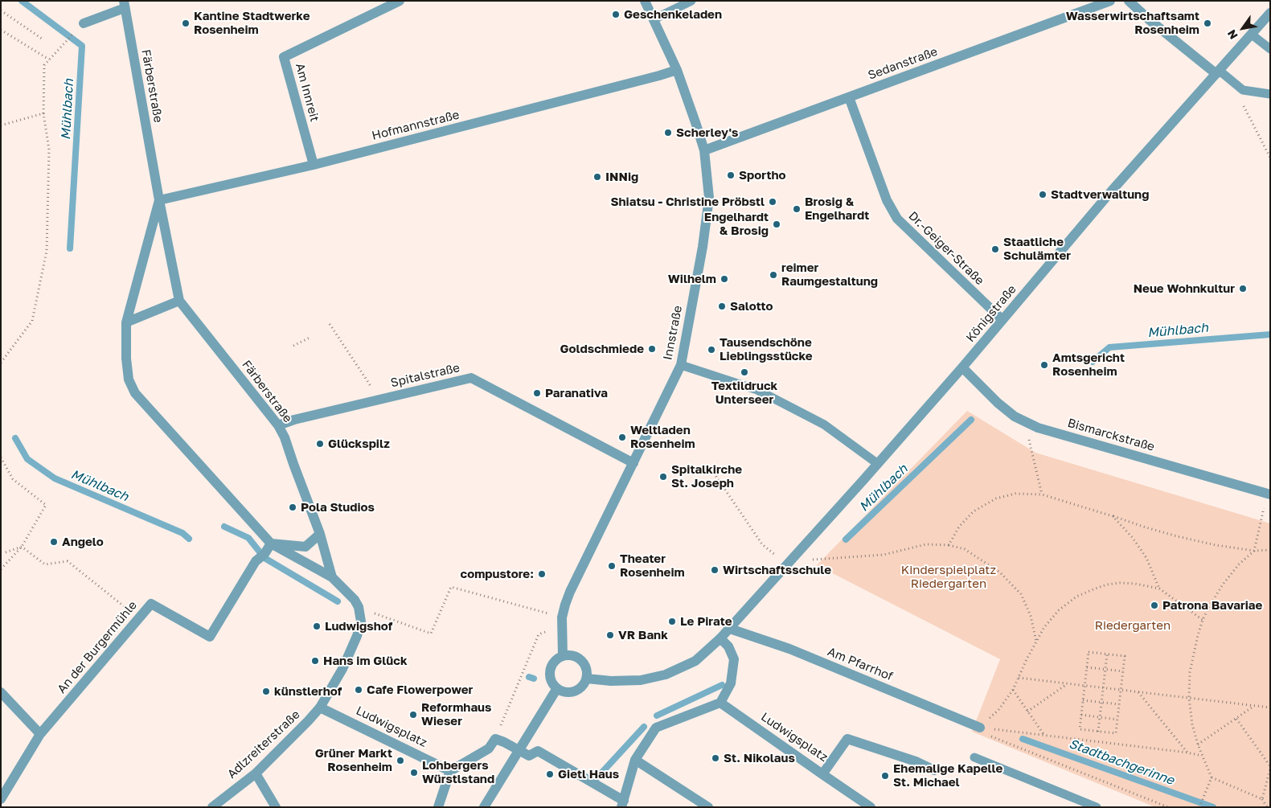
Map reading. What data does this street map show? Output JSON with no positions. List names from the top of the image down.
{
  "streets": {
    "street": [
      "Sedanstraße",
      "Färberstraße",
      "Am Innreit",
      "Hofmannstraße",
      "Dr.-Geiger-Straße",
      "Königstraße",
      "Innstraße",
      "Spitalstraße",
      "Bismarckstraße",
      "An der Burgermühle",
      "Am Pfarrhof",
      "Ludwigsplatz",
      "Adlzreiterstraße"
    ]
  },
  "crossings": [
    ["Sedanstraße", "Dr.-Geiger-Straße"],
    ["Sedanstraße", "Innstraße"],
    ["Färberstraße", "Hofmannstraße"],
    ["Färberstraße", "Spitalstraße"],
    ["Färberstraße", "An der Burgermühle"],
    ["Färberstraße", "Adlzreiterstraße"],
    ["Am Innreit", "Hofmannstraße"],
    ["Hofmannstraße", "Innstraße"],
    ["Dr.-Geiger-Straße", "Königstraße"],
    ["Königstraße", "Bismarckstraße"],
    ["Königstraße", "Am Pfarrhof"],
    ["Innstraße", "Spitalstraße"],
    ["Ludwigsplatz", "Adlzreiterstraße"]
  ],
  "water": ["Mühlbach", "Stadtbachgerinne"],
  "parks": ["Kinderspielplatz Riedergarten", "Riedergarten"],
  "places": [
    "Geschenkeladen",
    "Kantine Stadtwerke Rosenheim",
    "Wasserwirtschaftsamt Rosenheim",
    "Scherley's",
    "Sportho",
    "INNig",
    "Stadtverwaltung",
    "Shiatsu - Christine Pröbstl",
    "Brosig & Engelhardt",
    "Engelhardt & Brosig",
    "Staatliche Schulämter",
    "reimer Raumgestaltung",
    "Wilhelm",
    "Neue Wohnkultur",
    "Salotto",
    "Goldschmiede",
    "Tausendschöne Lieblingsstücke",
    "Amtsgericht Rosenheim",
    "Textildruck Unterseer",
    "Paranativa",
    "Weltladen Rosenheim",
    "Glückspilz",
    "Spitalkirche St. Joseph",
    "Pola Studios",
    "Angelo",
    "Theater Rosenheim",
    "Wirtschaftsschule",
    "compustore:",
    "Patrona Bavariae",
    "Le Pirate",
    "Ludwigshof",
    "VR Bank",
    "Hans im Glück",
    "Cafe Flowerpower",
    "künstlerhof",
    "Reformhaus Wieser",
    "St. Nikolaus",
    "Grüner Markt Rosenheim",
    "Lohbergers Würstlstand",
    "Gietl Haus",
    "Ehemalige Kapelle St. Michael"
  ],
  "north": "bottom left"
}
